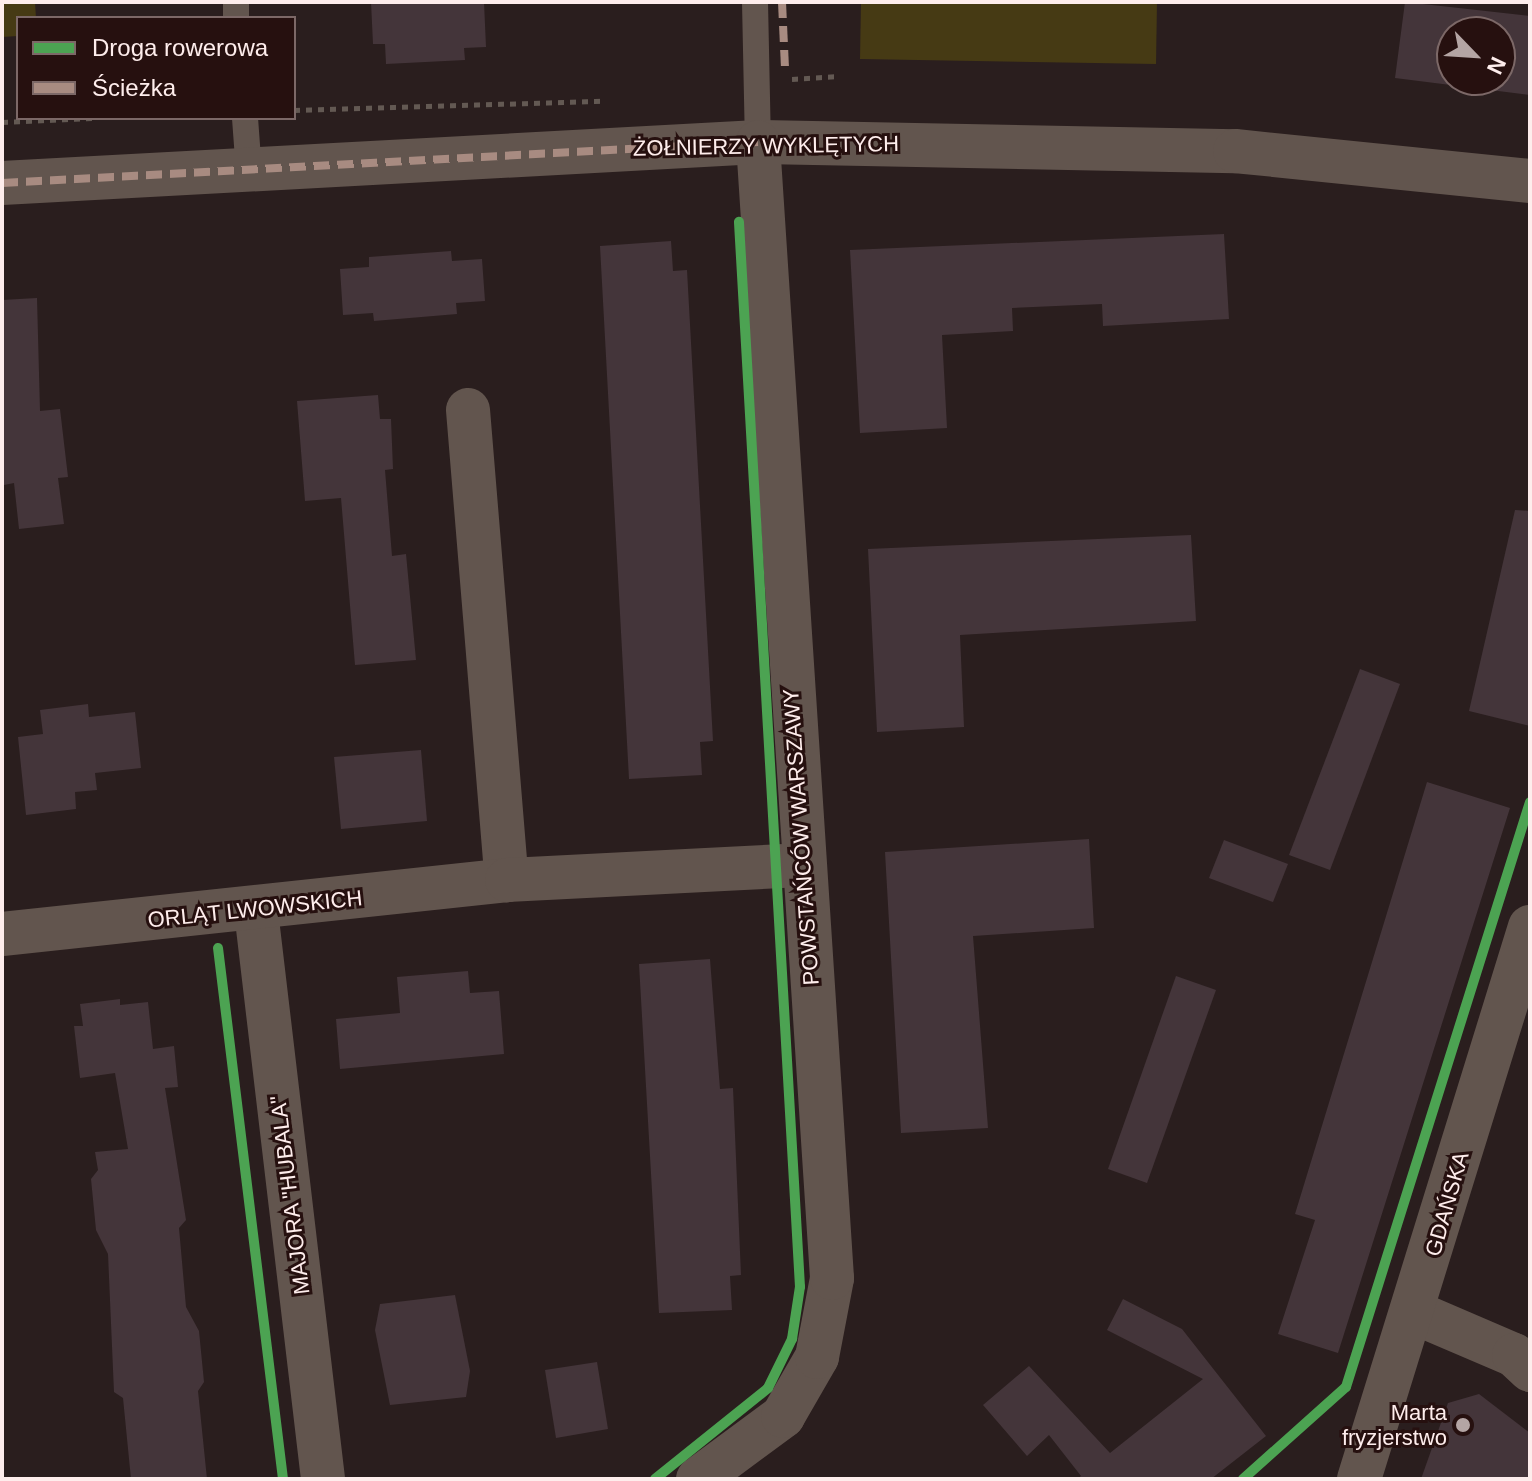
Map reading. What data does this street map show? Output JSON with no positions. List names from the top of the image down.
{
  "streets": {
    "street": [
      "ŻOŁNIERZY WYKLĘTYCH",
      "POWSTAŃCÓW WARSZAWY",
      "ORLĄT LWOWSKICH",
      "MAJORA \"HUBALA\"",
      "GDAŃSKA"
    ]
  },
  "crossings": [
    ["ŻOŁNIERZY WYKLĘTYCH", "POWSTAŃCÓW WARSZAWY"],
    ["POWSTAŃCÓW WARSZAWY", "ORLĄT LWOWSKICH"],
    ["ORLĄT LWOWSKICH", "MAJORA \"HUBALA\""]
  ],
  "places": ["Marta fryzjerstwo"],
  "legend": ["Droga rowerowa", "Ścieżka"],
  "north": "bottom right"
}
